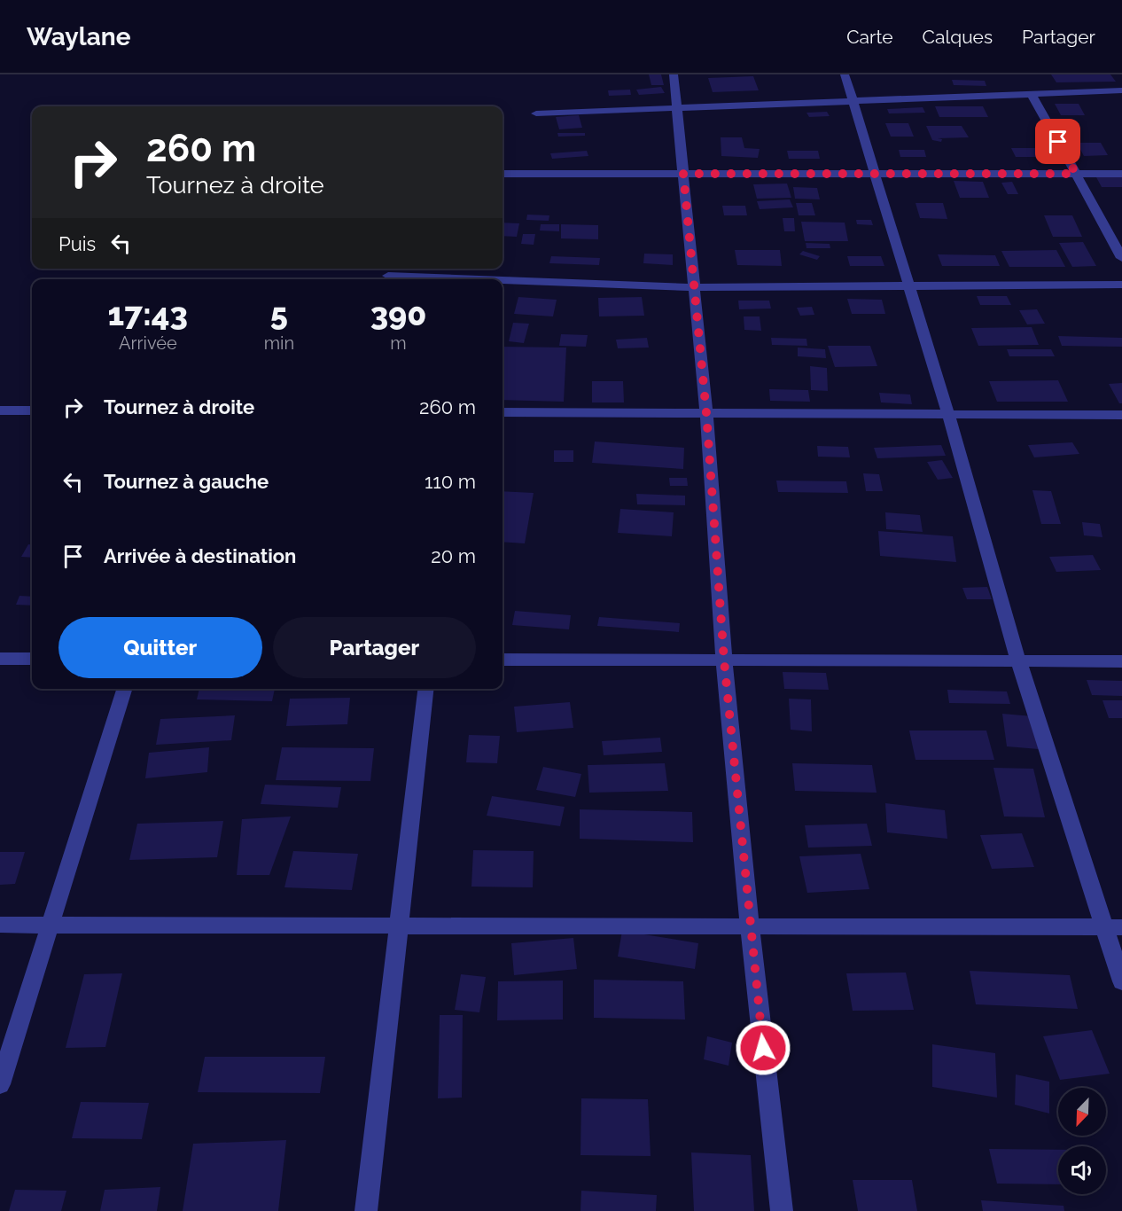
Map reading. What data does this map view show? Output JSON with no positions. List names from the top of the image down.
{
  "north": "bottom left",
  "page": {
    "header": "Waylane",
    "nav": ["Carte", "Calques", "Partager"],
    "turn": ["260 m", "Tournez à droite"],
    "then": "Puis",
    "eta": [
      "17:43",
      "Arrivée",
      "5",
      "min",
      "390",
      "m"
    ],
    "list": [
      {
        "name": "Tournez à droite",
        "value": "260 m"
      },
      {
        "name": "Tournez à gauche",
        "value": "110 m"
      },
      {
        "name": "Arrivée à destination",
        "value": "20 m"
      }
    ],
    "buttons": ["Quitter", "Partager"]
  }
}
